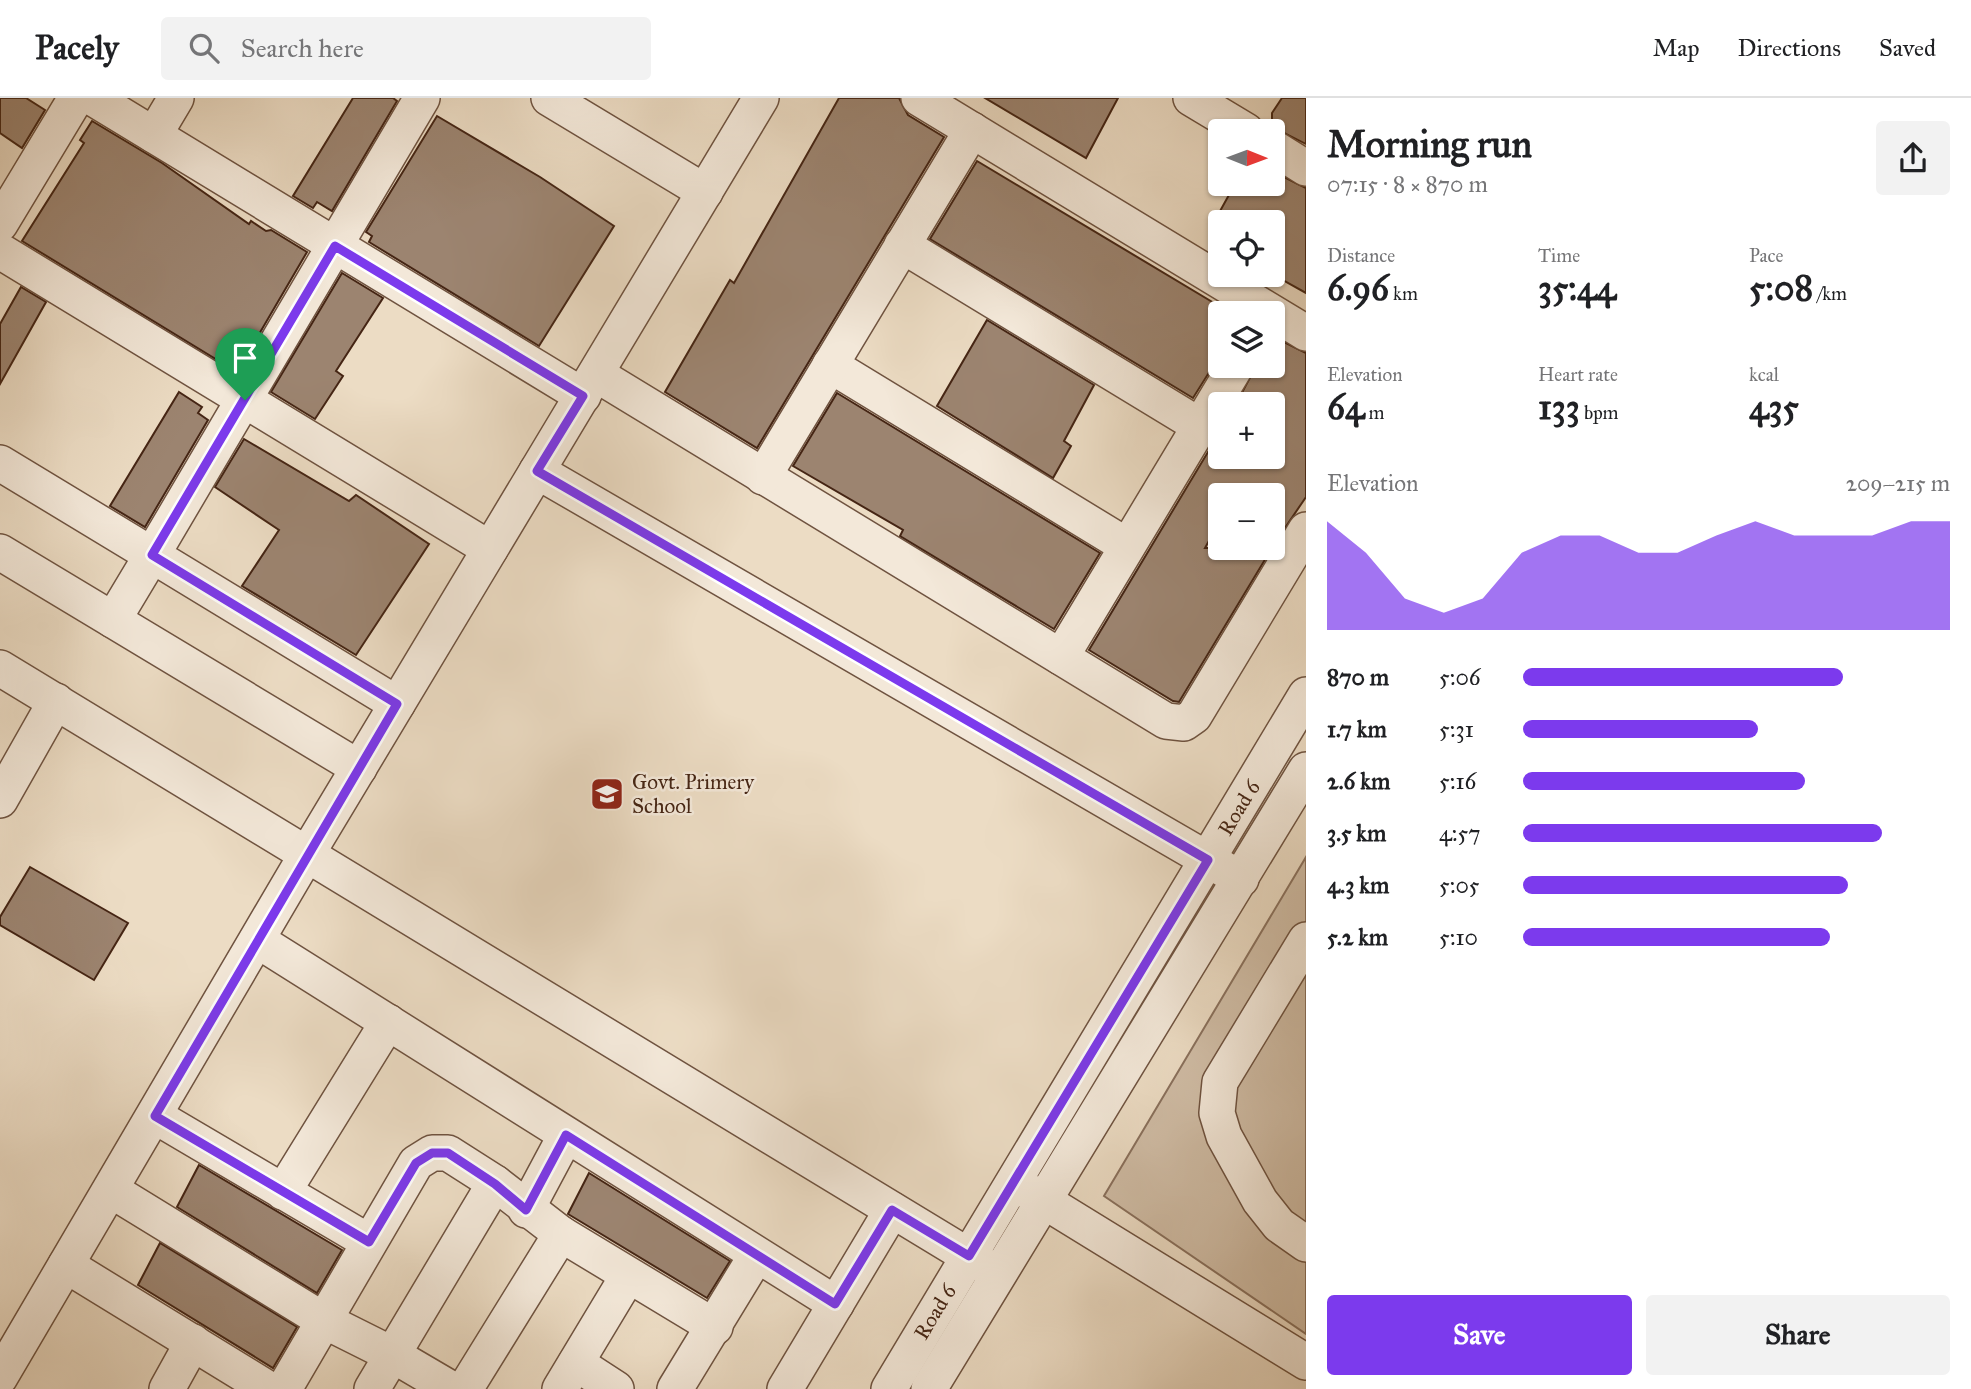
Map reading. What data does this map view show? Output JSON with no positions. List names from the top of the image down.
{
  "streets": {
    "street": ["Road 6"]
  },
  "places": {
    "school or university": ["Govt. Primery School"]
  },
  "north": "right",
  "page": {
    "header": "Pacely",
    "search": "Search here",
    "nav": ["Map", "Directions", "Saved"],
    "heading": ["Morning run", "07:15 · 8 × 870 m"],
    "map_buttons": ["+", "−"],
    "stats": [
      ["Distance", "6.96 km"],
      ["Time", "35:44"],
      ["Pace", "5:08 /km"],
      ["Elevation", "64 m"],
      ["Heart rate", "133 bpm"],
      ["kcal", "435"]
    ],
    "chart": ["Elevation", "209–215 m"],
    "list": [
      {
        "name": "870 m",
        "note": "5:06"
      },
      {
        "name": "1.7 km",
        "note": "5:31"
      },
      {
        "name": "2.6 km",
        "note": "5:16"
      },
      {
        "name": "3.5 km",
        "note": "4:57"
      },
      {
        "name": "4.3 km",
        "note": "5:05"
      },
      {
        "name": "5.2 km",
        "note": "5:10"
      }
    ],
    "buttons": ["Save", "Share"]
  }
}
